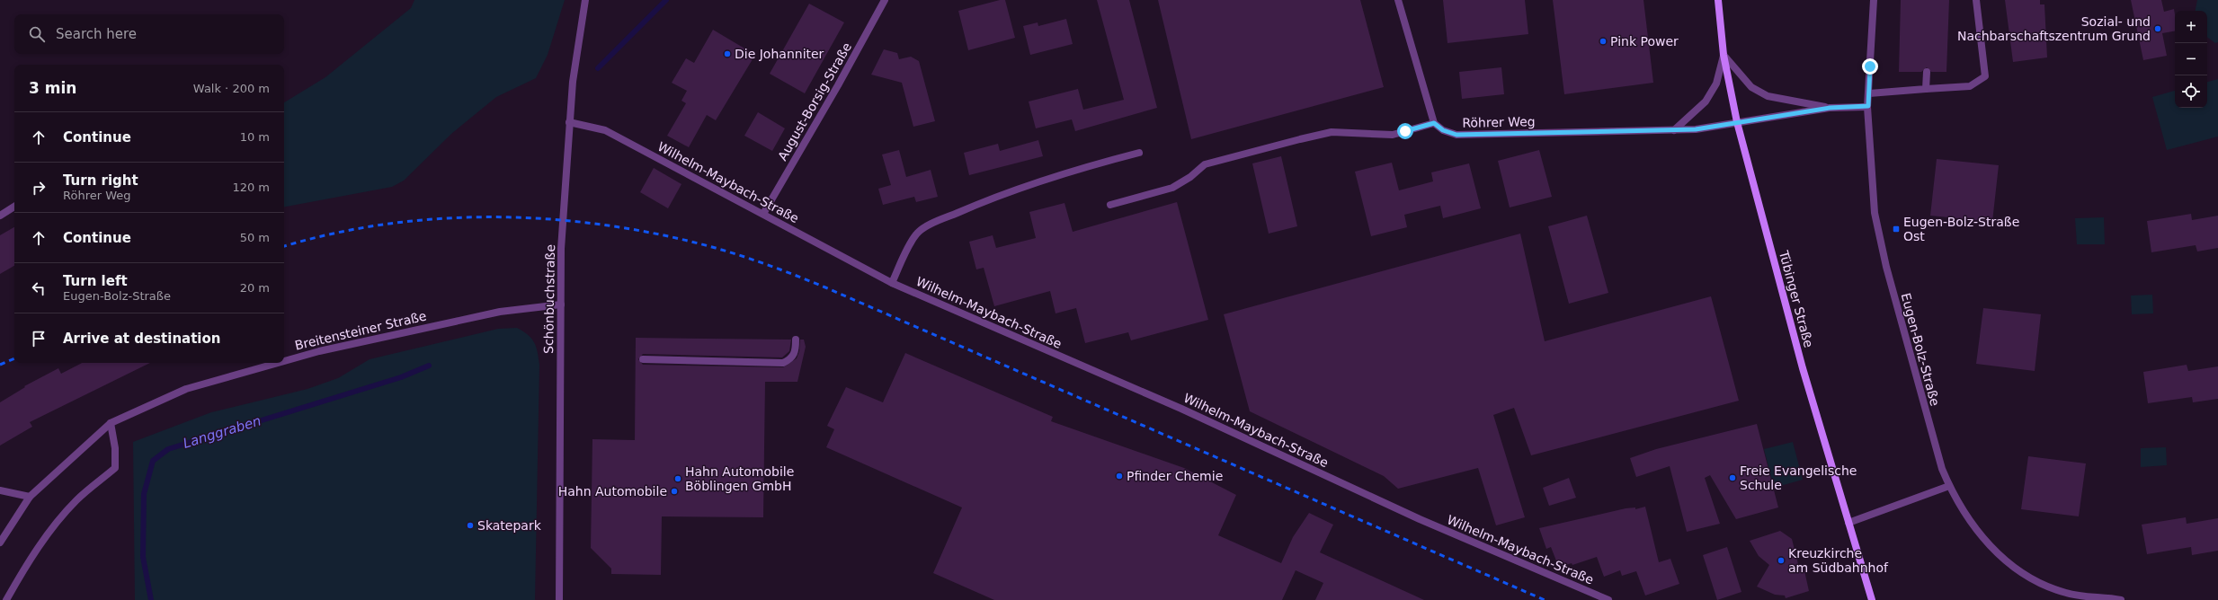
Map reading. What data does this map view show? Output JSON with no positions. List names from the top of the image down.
{
  "streets": {
    "main road": ["Tübinger Straße"],
    "street": [
      "August-Borsig-Straße",
      "Röhrer Weg",
      "Wilhelm-Maybach-Straße",
      "Schönbuchstraße",
      "Breitensteiner Straße",
      "Eugen-Bolz-Straße"
    ]
  },
  "crossings": [
    ["August-Borsig-Straße", "Wilhelm-Maybach-Straße"],
    ["Röhrer Weg", "Tübinger Straße"],
    ["Wilhelm-Maybach-Straße", "Schönbuchstraße"],
    ["Schönbuchstraße", "Breitensteiner Straße"]
  ],
  "water": ["Langgraben"],
  "places": {
    "other": [
      "Sozial- und Nachbarschaftszentrum Grund",
      "Pink Power",
      "Die Johanniter",
      "Pfinder Chemie",
      "Freie Evangelische Schule",
      "Hahn Automobile Böblingen GmbH",
      "Hahn Automobile",
      "Skatepark",
      "Kreuzkirche am Südbahnhof"
    ],
    "transit": ["Eugen-Bolz-Straße Ost"]
  },
  "page": {
    "map_buttons": ["+", "−"],
    "search": "Search here",
    "heading": ["3 min", "Walk · 200 m"],
    "list": [
      ["Continue", "10 m"],
      ["Turn right", "Röhrer Weg", "120 m"],
      ["Continue", "50 m"],
      ["Turn left", "Eugen-Bolz-Straße", "20 m"],
      "Arrive at destination"
    ]
  }
}
